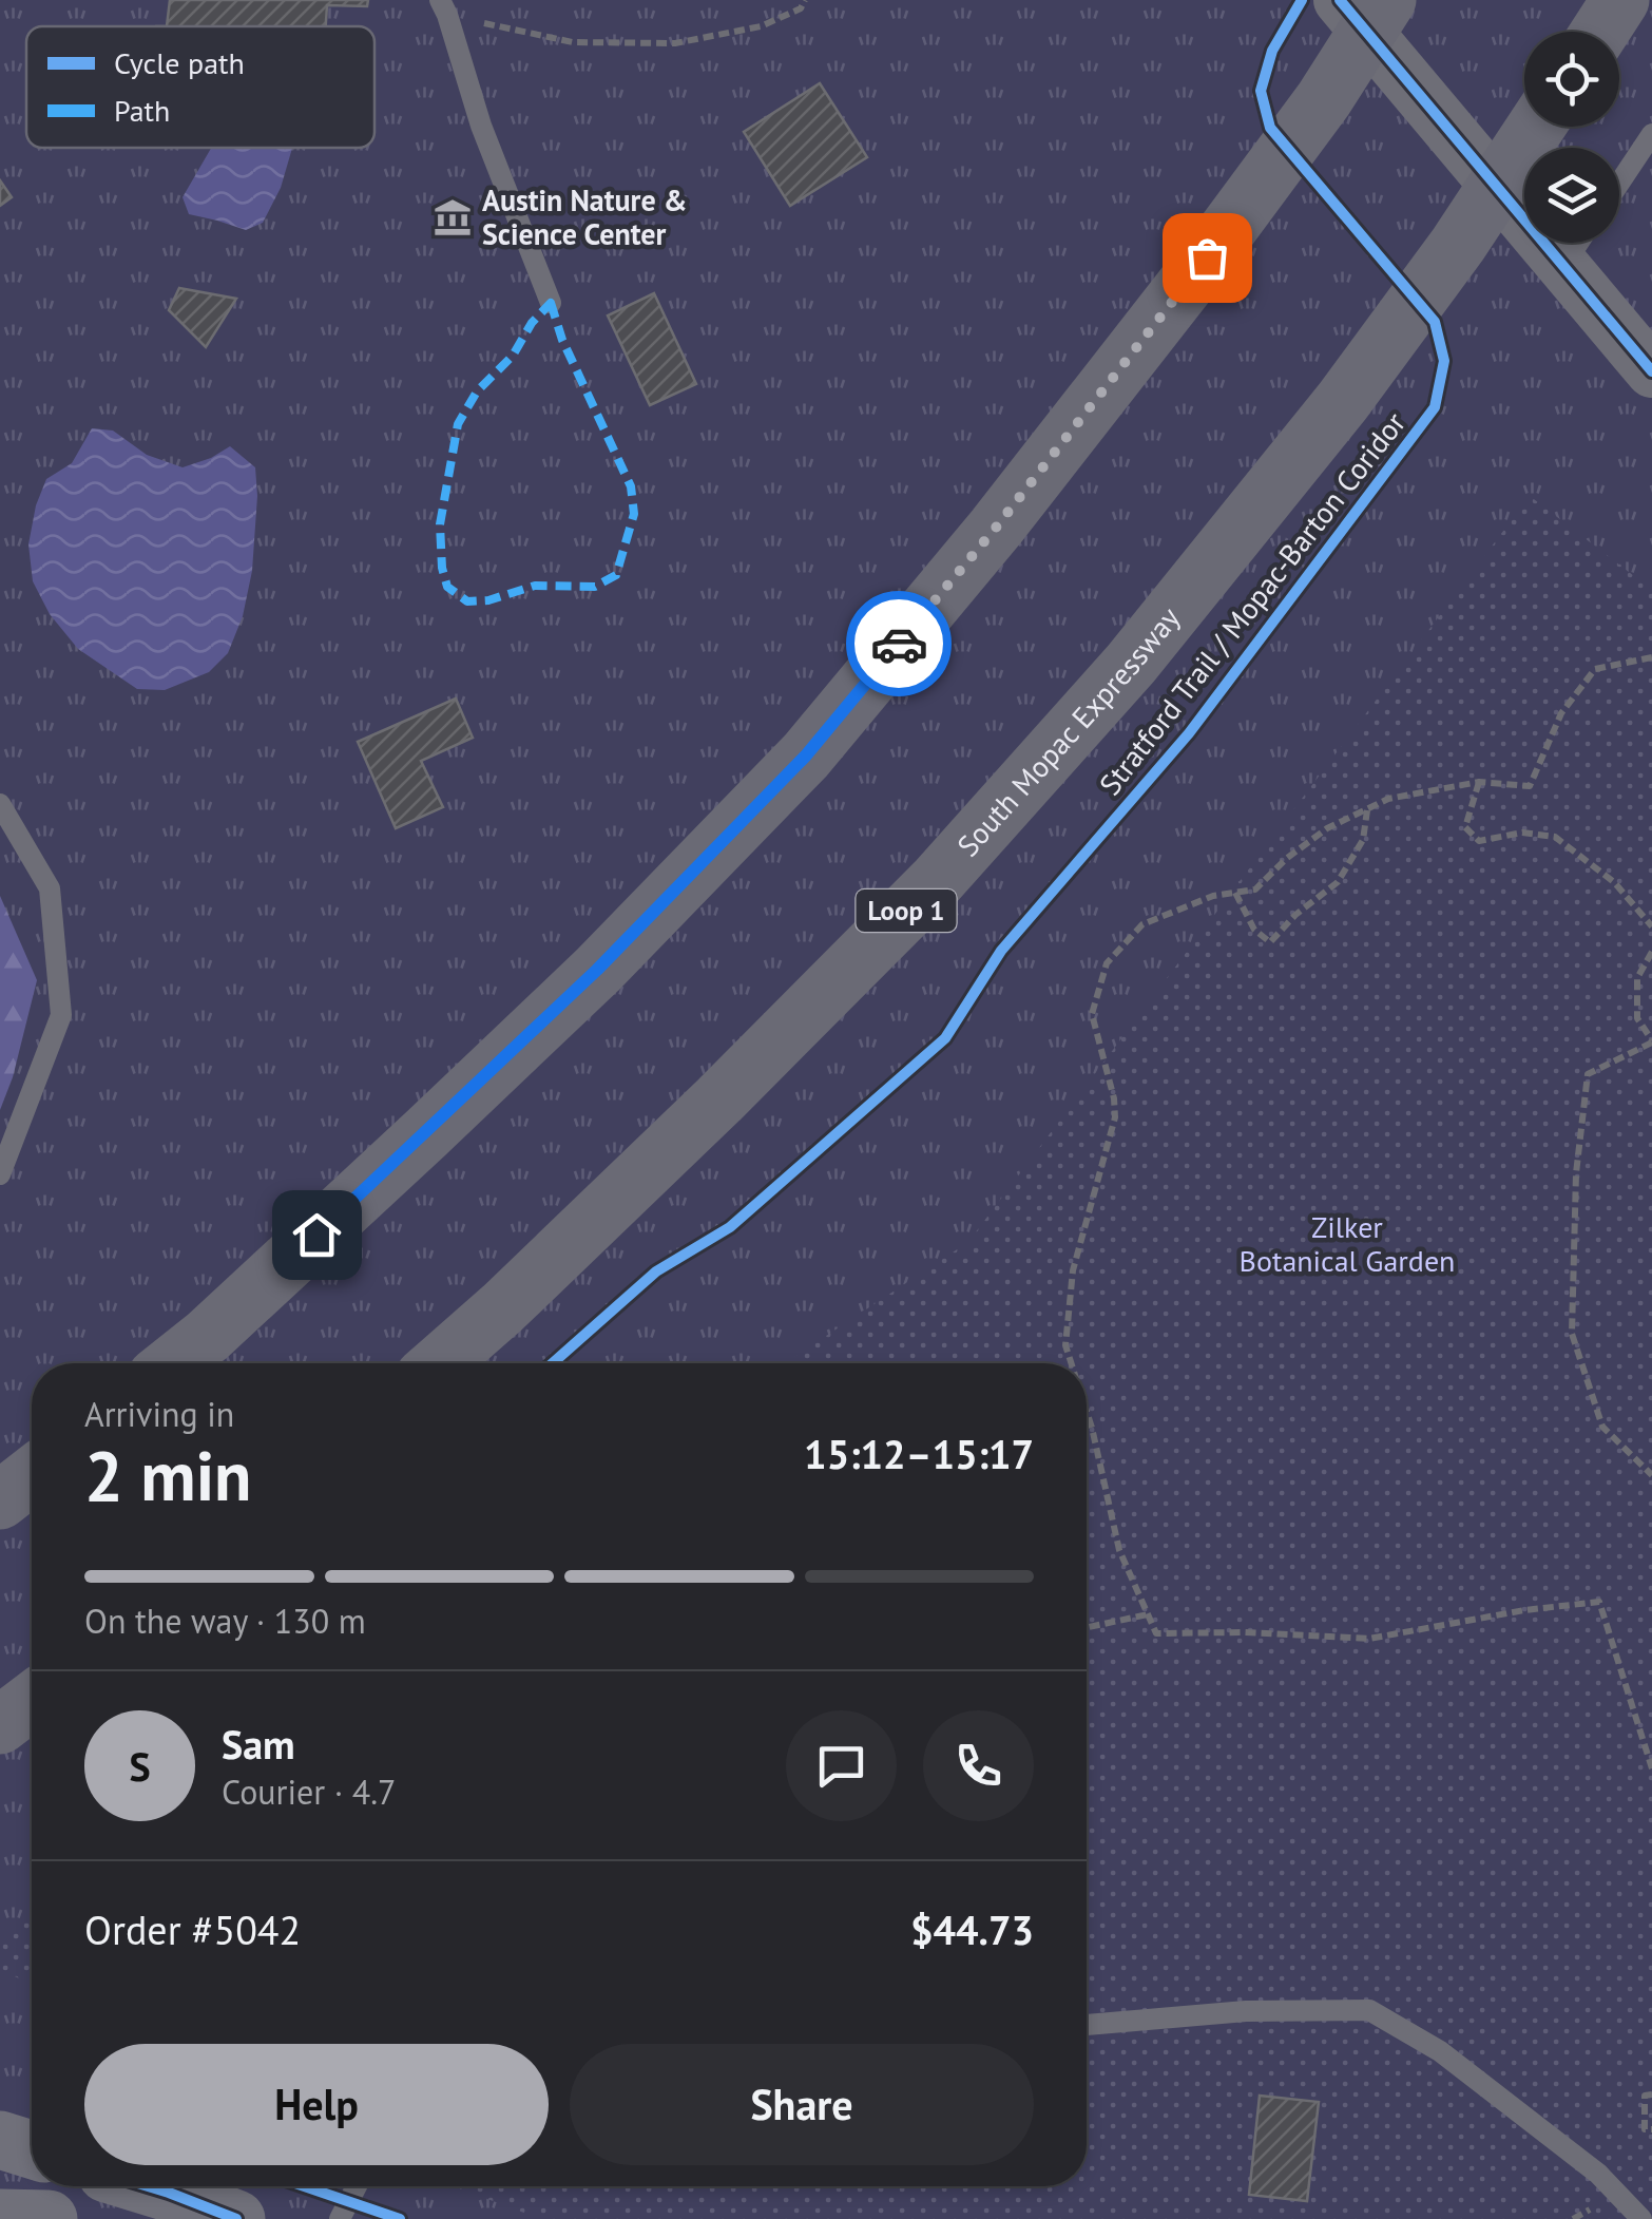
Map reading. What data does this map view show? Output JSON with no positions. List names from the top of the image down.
{
  "streets": {
    "highway": ["South Mopac Expressway", "Loop 1"],
    "cycle path": ["Stratford Trail / Mopac-Barton Coridor"]
  },
  "parks": ["Zilker Botanical Garden"],
  "places": {
    "museum": ["Austin Nature & Science Center"]
  },
  "legend": ["Cycle path", "Path"],
  "page": {
    "heading": ["2 min", "Arriving in", "15:12–15:17"],
    "panel": [
      "Sam",
      "Courier · 4.7",
      "Order #5042",
      "$44.73"
    ],
    "bar": "On the way · 130 m",
    "round": "S",
    "buttons": ["Help", "Share"]
  }
}
